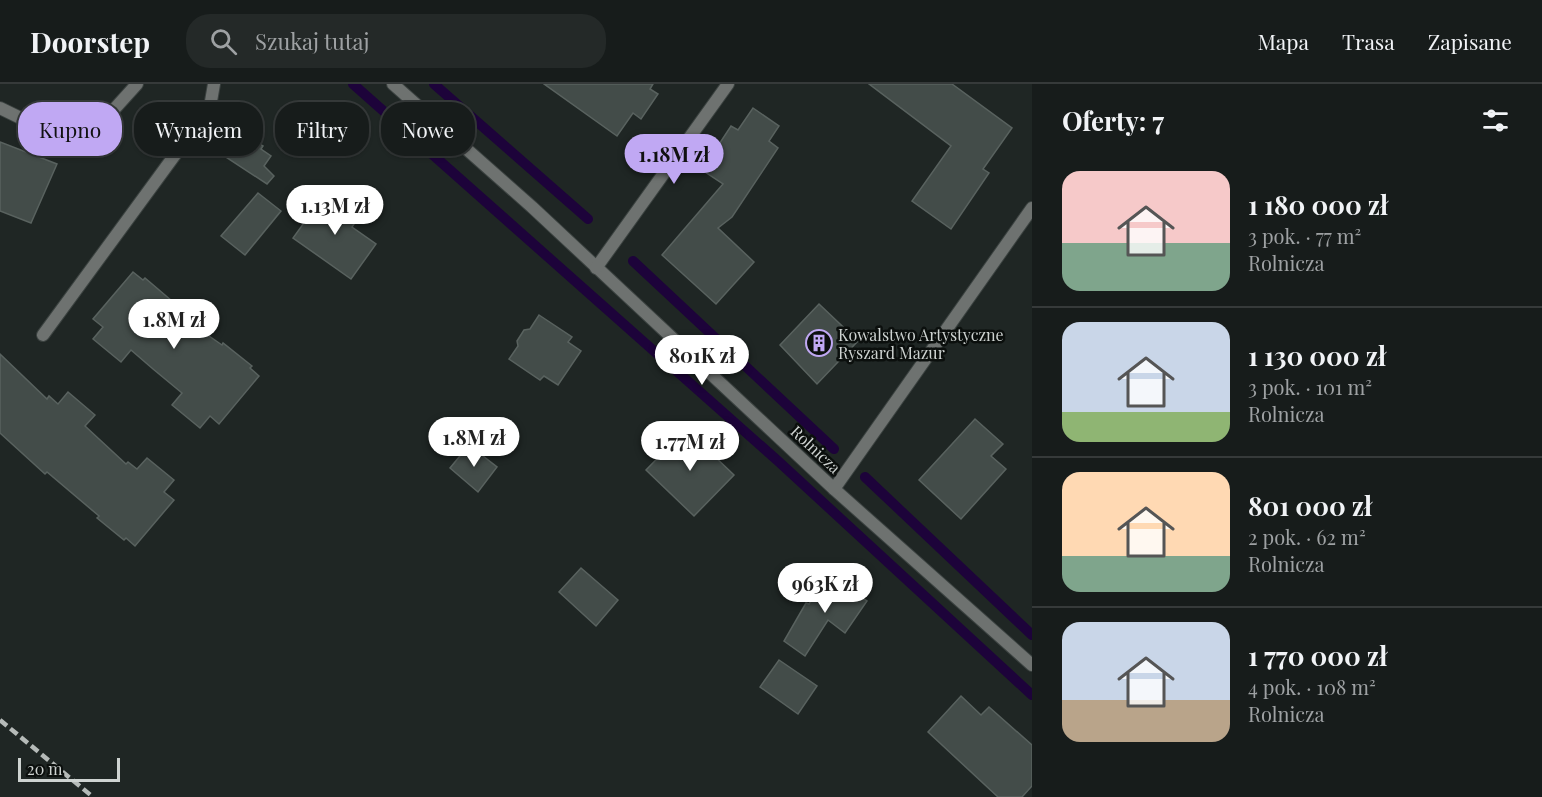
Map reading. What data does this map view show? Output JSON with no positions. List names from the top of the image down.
{
  "streets": {
    "street": ["Rolnicza"]
  },
  "places": {
    "building": ["Kowalstwo Artystyczne Ryszard Mazur"]
  },
  "scale_bar": "20 m",
  "page": {
    "header": "Doorstep",
    "search": "Szukaj tutaj",
    "nav": ["Mapa", "Trasa", "Zapisane"],
    "heading": "Oferty: 7",
    "chip": [
      "Kupno",
      "Wynajem",
      "Filtry",
      "Nowe"
    ],
    "price": [
      "1.18M zł",
      "1.13M zł",
      "1.8M zł",
      "801K zł",
      "1.8M zł",
      "1.77M zł",
      "963K zł"
    ],
    "list": [
      {
        "name": "1 180 000 zł",
        "note": "3 pok. · 77 m² · Rolnicza"
      },
      {
        "name": "1 130 000 zł",
        "note": "3 pok. · 101 m² · Rolnicza"
      },
      {
        "name": "801 000 zł",
        "note": "2 pok. · 62 m² · Rolnicza"
      },
      {
        "name": "1 770 000 zł",
        "note": "4 pok. · 108 m² · Rolnicza"
      }
    ],
    "scale": "20 m"
  }
}
